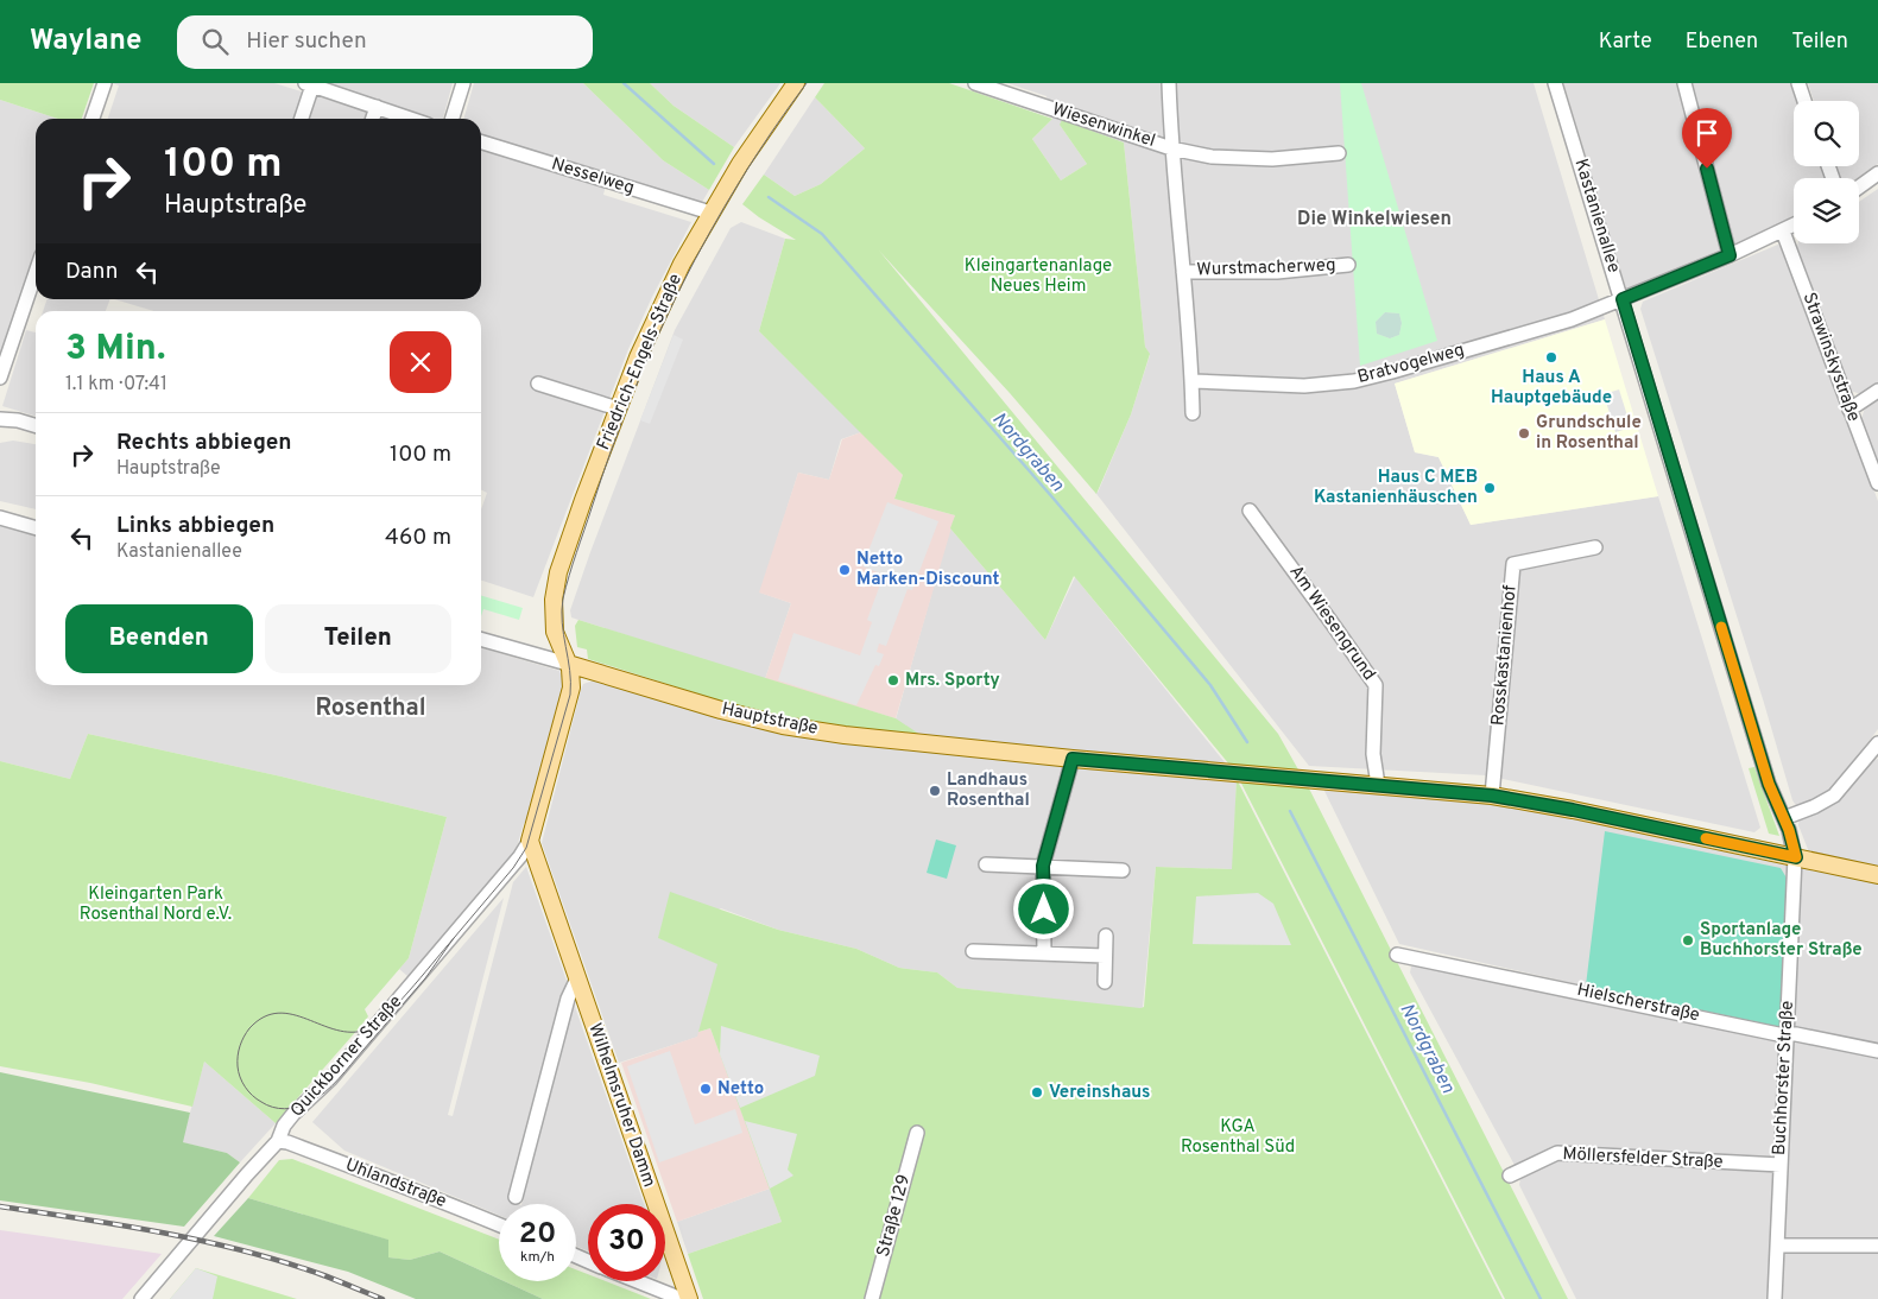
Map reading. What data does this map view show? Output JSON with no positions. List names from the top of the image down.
{
  "streets": {
    "main road": ["Friedrich-Engels-Straße", "Hauptstraße", "Wilhelmsruher Damm"],
    "street": [
      "Wiesenwinkel",
      "Nesselweg",
      "Kastanienallee",
      "Wurstmacherweg",
      "Strawinskystraße",
      "Bratvogelweg",
      "Am Wiesengrund",
      "Rosskastanienhof",
      "Hielscherstraße",
      "Quickborner Straße",
      "Buchhorster Straße",
      "Möllersfelder Straße",
      "Uhlandstraße",
      "Straße 129"
    ]
  },
  "crossings": [
    ["Wiesenwinkel", "Wurstmacherweg"],
    ["Nesselweg", "Friedrich-Engels-Straße"],
    ["Kastanienallee", "Bratvogelweg"],
    ["Kastanienallee", "Hauptstraße"],
    ["Kastanienallee", "Buchhorster Straße"],
    ["Wurstmacherweg", "Bratvogelweg"],
    ["Strawinskystraße", "Bratvogelweg"],
    ["Friedrich-Engels-Straße", "Hauptstraße"],
    ["Am Wiesengrund", "Hauptstraße"],
    ["Rosskastanienhof", "Hauptstraße"],
    ["Hauptstraße", "Buchhorster Straße"],
    ["Hielscherstraße", "Buchhorster Straße"],
    ["Quickborner Straße", "Wilhelmsruher Damm"],
    ["Quickborner Straße", "Uhlandstraße"],
    ["Buchhorster Straße", "Möllersfelder Straße"]
  ],
  "districts": ["Die Winkelwiesen", "Rosenthal"],
  "water": ["Nordgraben"],
  "parks": ["Kleingartenanlage Neues Heim", "Kleingarten Park Rosenthal Nord e.V.", "KGA Rosenthal Süd"],
  "places": [
    "Haus A Hauptgebäude",
    "Grundschule in Rosenthal",
    "Haus C MEB Kastanienhäuschen",
    "Netto Marken-Discount",
    "Mrs. Sporty",
    "Landhaus Rosenthal",
    "Sportanlage Buchhorster Straße",
    "Netto",
    "Vereinshaus"
  ],
  "page": {
    "header": "Waylane",
    "search": "Hier suchen",
    "nav": ["Karte", "Ebenen", "Teilen"],
    "turn": ["100 m", "Hauptstraße"],
    "then": "Dann",
    "heading": ["3 Min.", "1.1 km · 07:41"],
    "list": [
      {
        "name": "Rechts abbiegen",
        "note": "Hauptstraße",
        "value": "100 m"
      },
      {
        "name": "Links abbiegen",
        "note": "Kastanienallee",
        "value": "460 m"
      }
    ],
    "buttons": ["Beenden", "Teilen"],
    "speed": "20 km/h",
    "limit": "30"
  }
}
